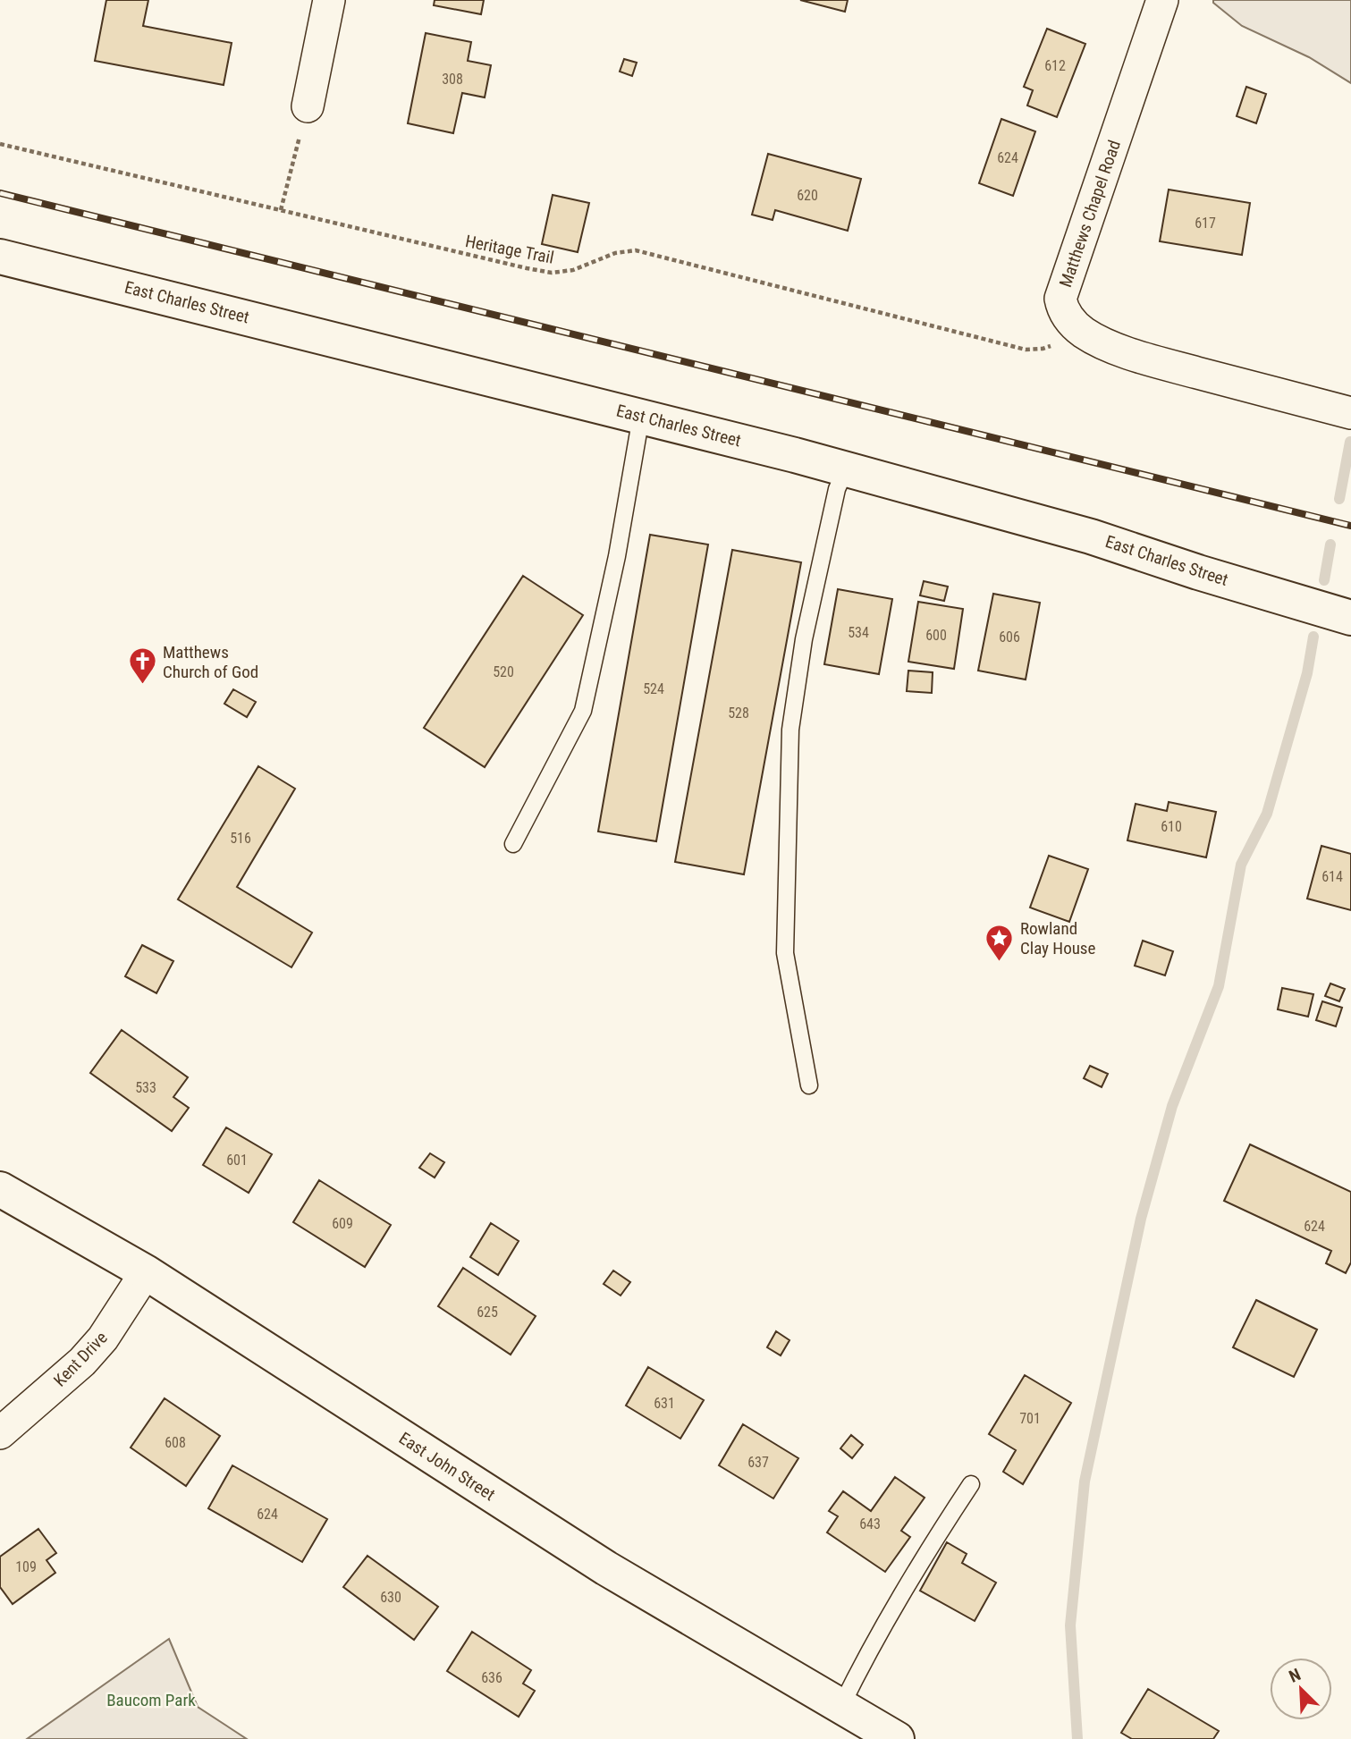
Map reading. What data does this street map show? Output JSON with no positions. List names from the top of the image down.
{
  "streets": {
    "street": [
      "Matthews Chapel Road",
      "East Charles Street",
      "Kent Drive",
      "East John Street"
    ],
    "path": ["Heritage Trail"]
  },
  "crossings": [
    ["Matthews Chapel Road", "Heritage Trail"],
    ["Kent Drive", "East John Street"]
  ],
  "parks": ["Baucom Park"],
  "places": {
    "church": ["Matthews Church of God"],
    "place": ["Rowland Clay House"]
  },
  "house_numbers": [
    "612",
    "308",
    "624",
    "620",
    "617",
    "534",
    "600",
    "606",
    "520",
    "524",
    "528",
    "610",
    "516",
    "614",
    "533",
    "601",
    "609",
    "624",
    "625",
    "631",
    "701",
    "608",
    "637",
    "624",
    "643",
    "109",
    "630",
    "636"
  ],
  "north": "top left"
}
